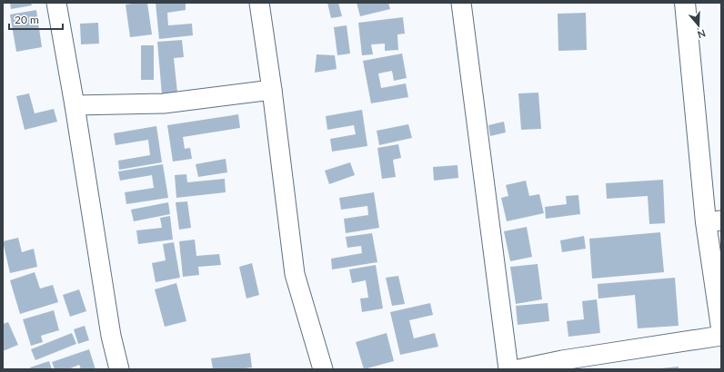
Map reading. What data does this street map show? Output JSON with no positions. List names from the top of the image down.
{
  "scale_bar": "20 m",
  "north": "bottom"
}
